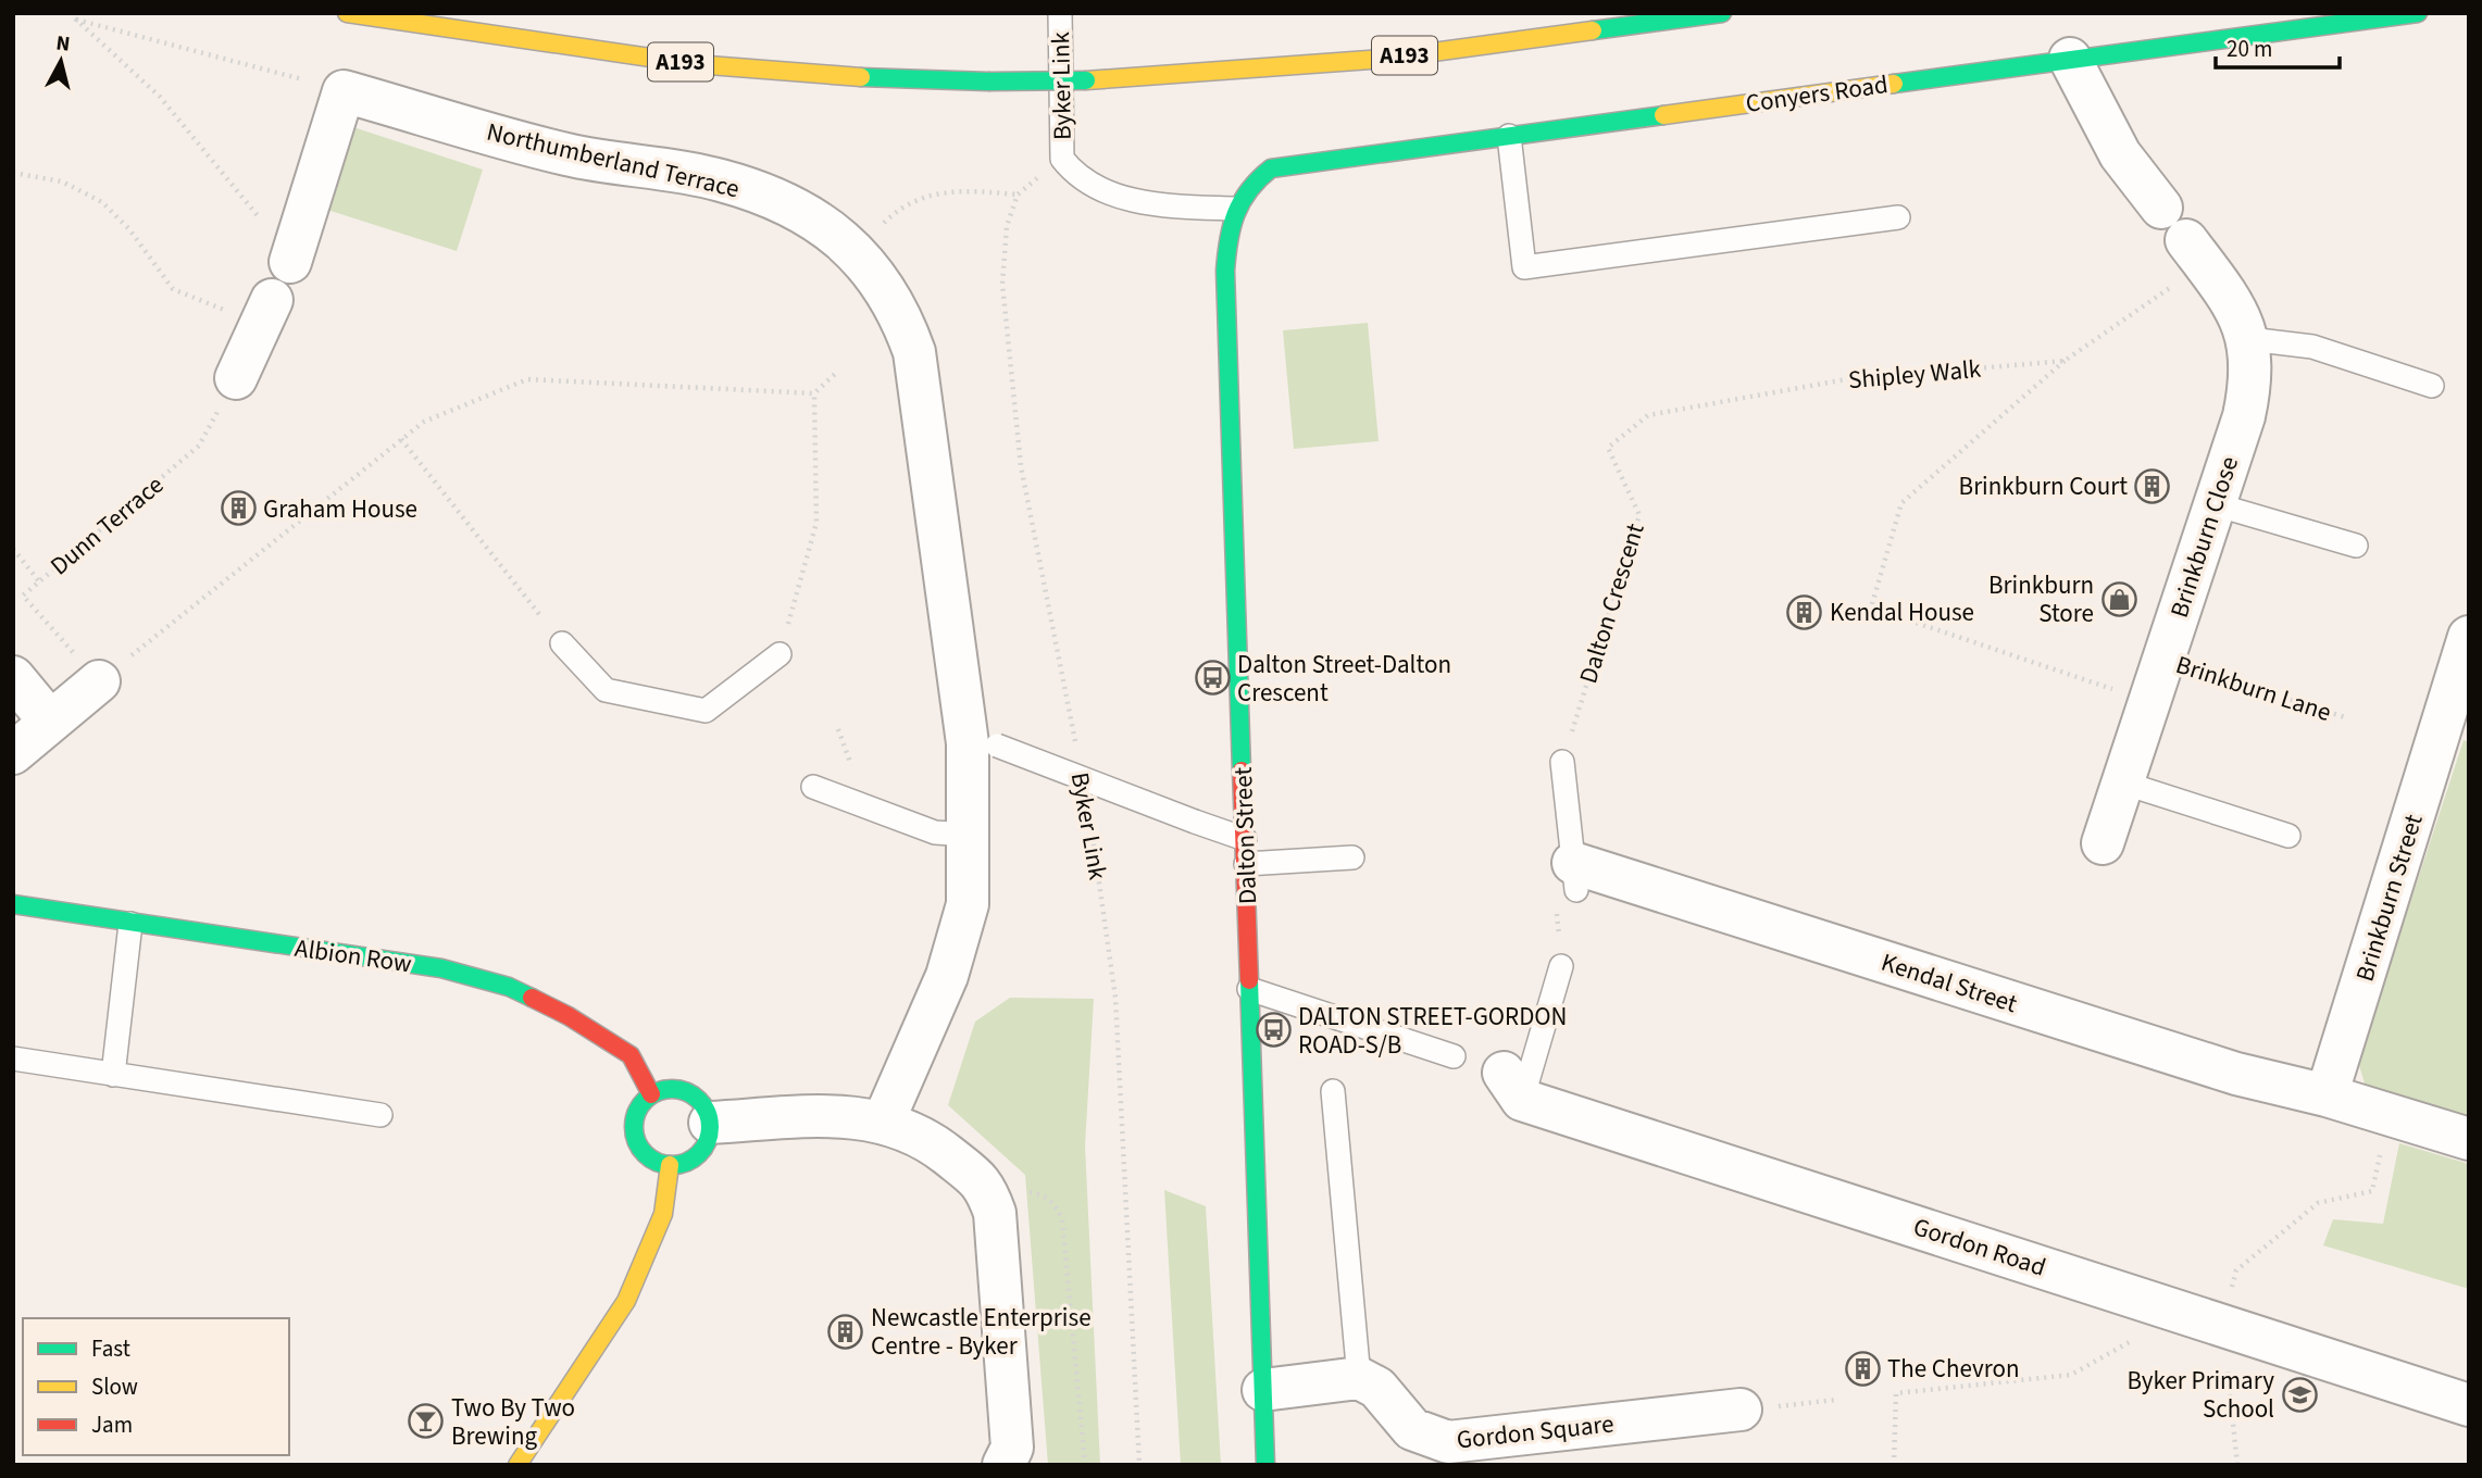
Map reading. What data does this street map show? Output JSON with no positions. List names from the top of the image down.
{
  "streets": {
    "street": [
      "A193",
      "Conyers Road",
      "Northumberland Terrace",
      "Brinkburn Close",
      "Dalton Street",
      "Brinkburn Street",
      "Albion Row",
      "Kendal Street",
      "Gordon Road",
      "Gordon Square"
    ],
    "lane": ["Byker Link"],
    "path": [
      "Shipley Walk",
      "Dunn Terrace",
      "Dalton Crescent",
      "Brinkburn Lane"
    ]
  },
  "crossings": [
    ["Byker Link", "Conyers Road"],
    ["Byker Link", "Northumberland Terrace"],
    ["Byker Link", "Dalton Street"],
    ["Conyers Road", "Dalton Street"],
    ["Shipley Walk", "Dalton Crescent"],
    ["Brinkburn Close", "Brinkburn Lane"],
    ["Brinkburn Street", "Kendal Street"]
  ],
  "places": {
    "building": [
      "Brinkburn Court",
      "Graham House",
      "Kendal House",
      "Newcastle Enterprise Centre - Byker",
      "The Chevron"
    ],
    "shop": ["Brinkburn Store"],
    "bus stop": ["Dalton Street-Dalton Crescent", "DALTON STREET-GORDON ROAD-S/B"],
    "school or university": ["Byker Primary School"],
    "bar": ["Two By Two Brewing"]
  },
  "legend": ["Fast", "Slow", "Jam"],
  "scale_bar": "20 m",
  "north": "top"
}
